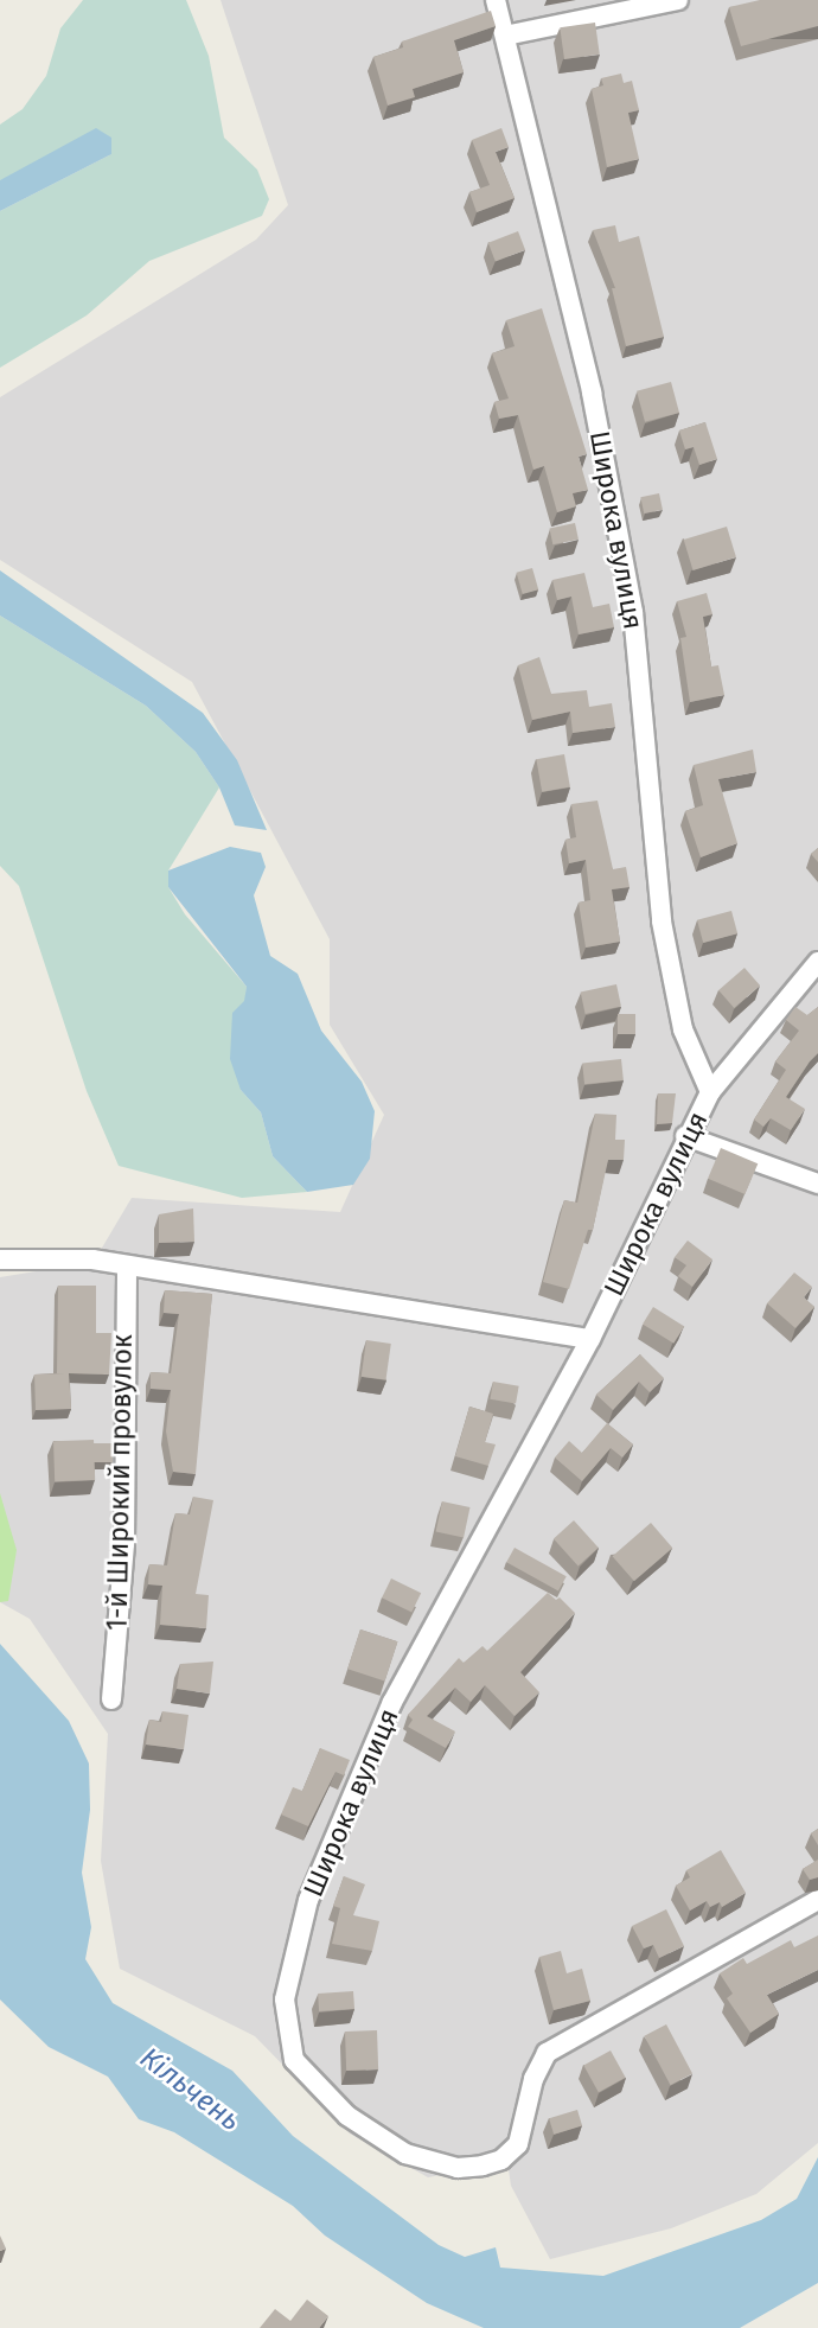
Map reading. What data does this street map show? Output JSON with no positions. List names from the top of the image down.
{
  "streets": {
    "street": ["Широка вулиця", "1-й Широкий провулок"]
  },
  "water": ["Кільчень"]
}
